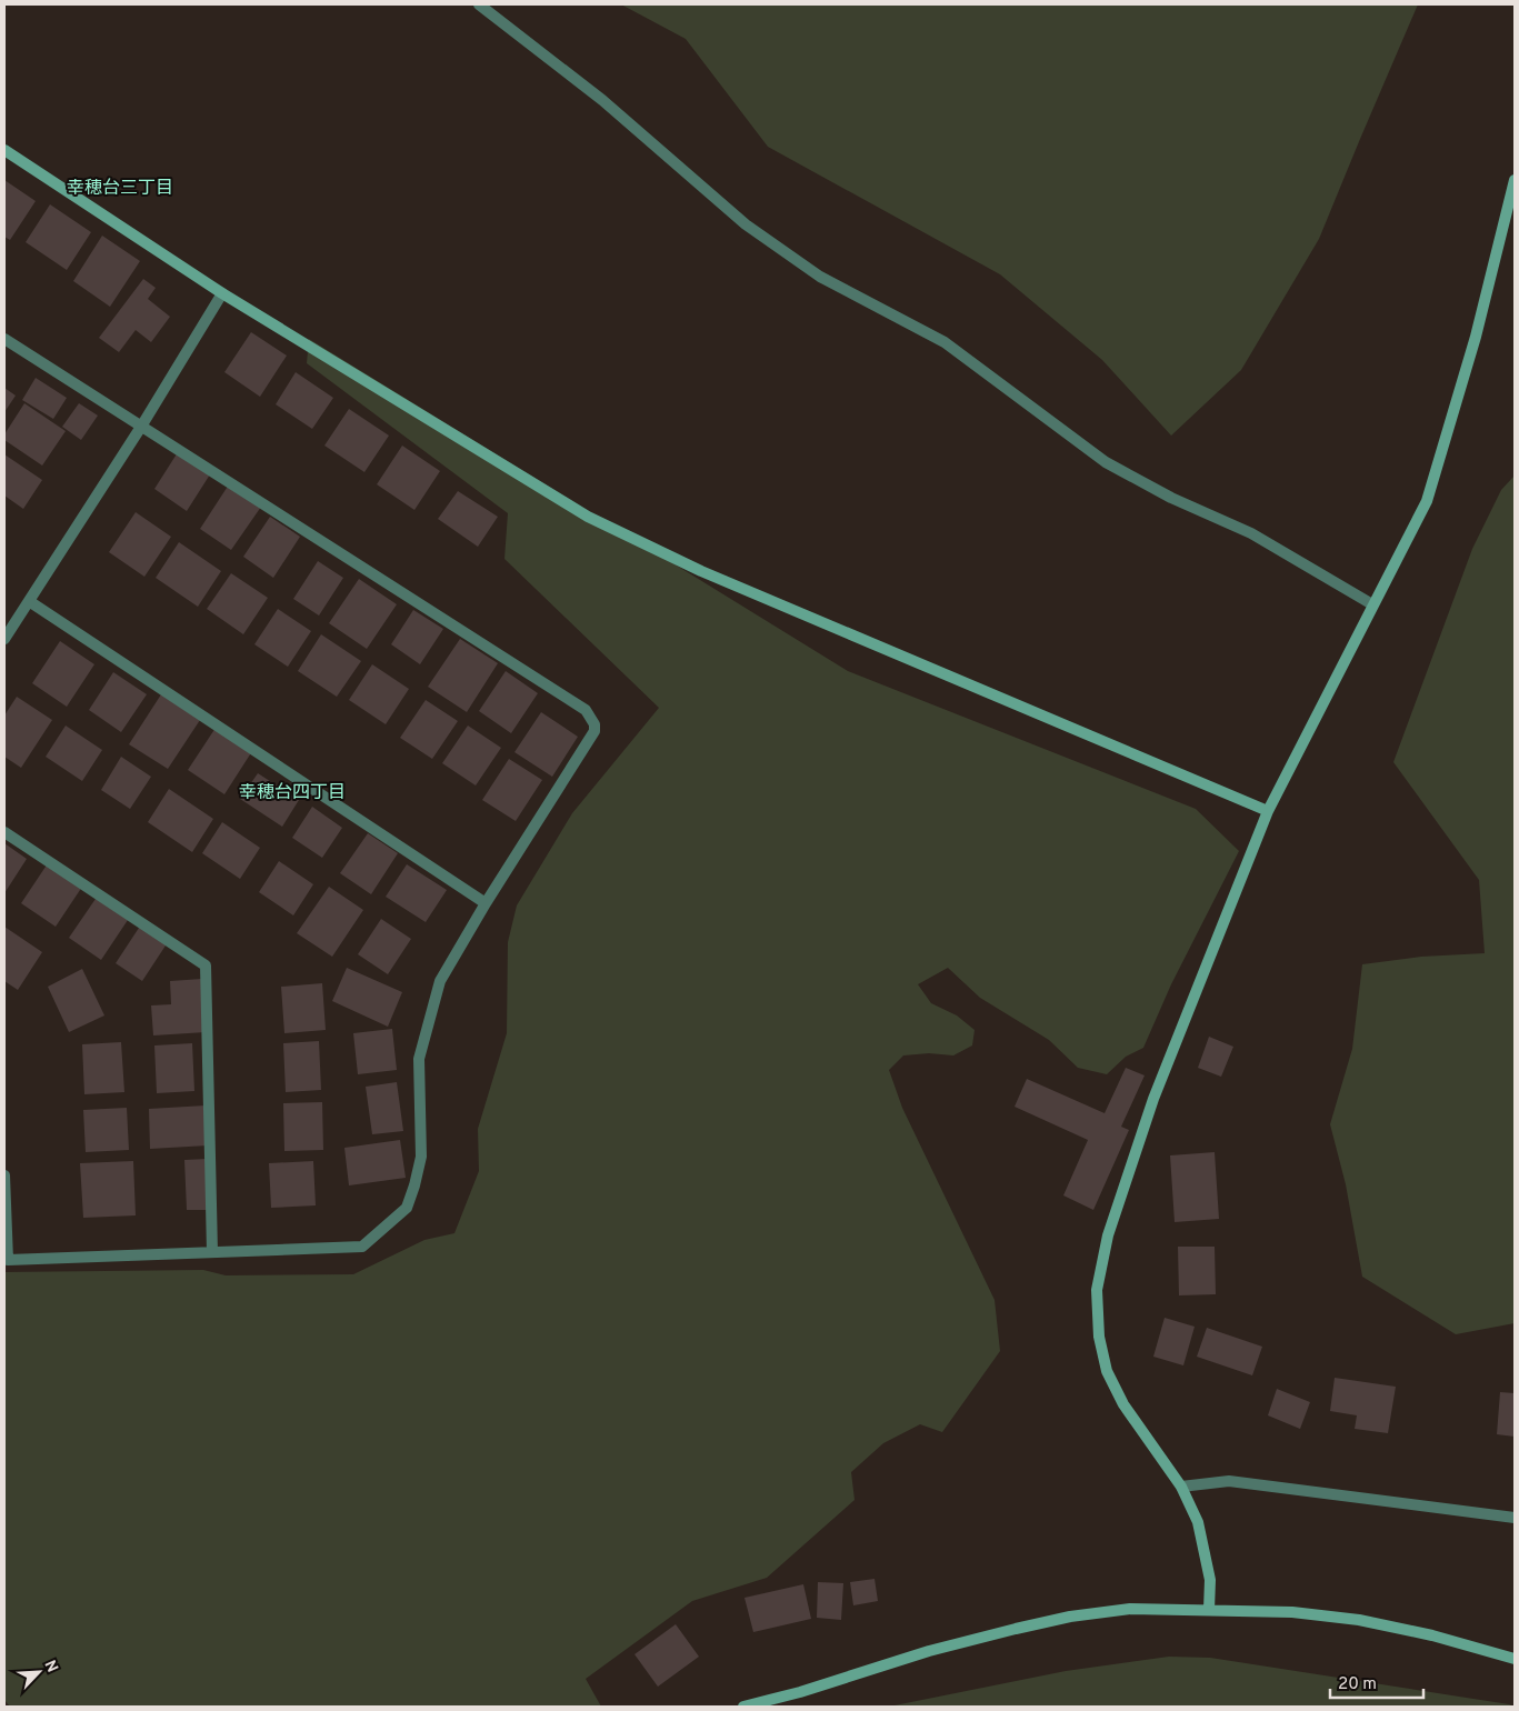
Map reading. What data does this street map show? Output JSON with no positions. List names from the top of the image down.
{
  "districts": ["幸穂台三丁目", "幸穂台四丁目"],
  "scale_bar": "20 m",
  "north": "top right"
}
